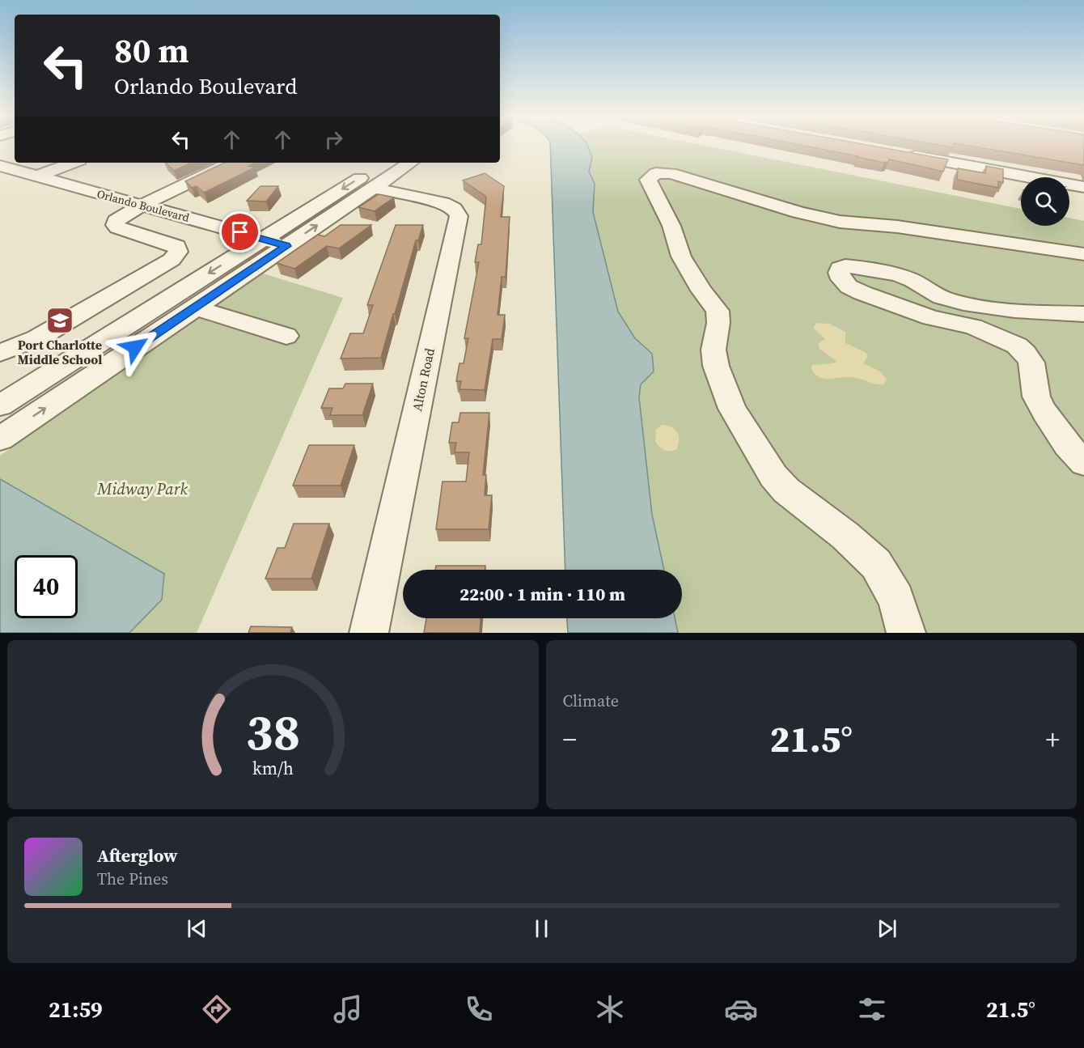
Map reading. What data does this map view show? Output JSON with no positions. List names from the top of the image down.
{
  "streets": {
    "street": ["Orlando Boulevard", "Alton Road"]
  },
  "parks": ["Midway Park"],
  "places": {
    "school or university": ["Port Charlotte Middle School"]
  },
  "page": {
    "turn": ["80 m", "Orlando Boulevard"],
    "limit": "40",
    "trip": "22:00 · 1 min · 110 m",
    "tile": "Climate",
    "heat": ["−", "21.5°", "+"],
    "song": ["Afterglow", "The Pines"],
    "tabs": ["21:59", "21.5°"],
    "gauge": ["38", "km/h"]
  }
}
